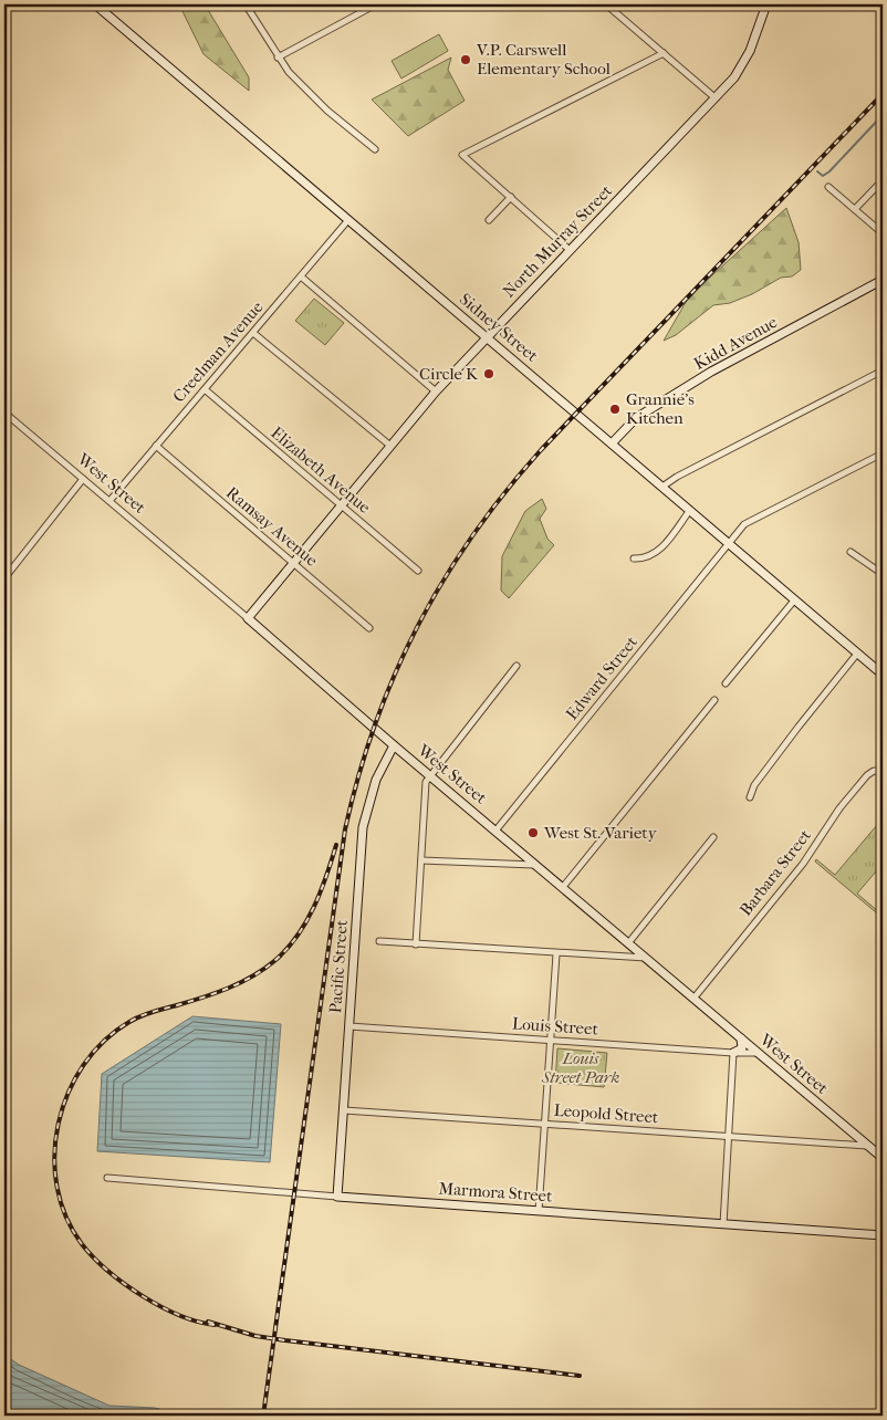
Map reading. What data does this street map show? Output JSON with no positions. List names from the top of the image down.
{
  "streets": {
    "street": [
      "North Murray Street",
      "Sidney Street",
      "Kidd Avenue",
      "Creelman Avenue",
      "Elizabeth Avenue",
      "West Street",
      "Ramsay Avenue",
      "Edward Street",
      "Barbara Street",
      "Pacific Street",
      "Louis Street",
      "Leopold Street",
      "Marmora Street"
    ]
  },
  "crossings": [
    ["North Murray Street", "Sidney Street"],
    ["North Murray Street", "Elizabeth Avenue"],
    ["North Murray Street", "West Street"],
    ["North Murray Street", "Ramsay Avenue"],
    ["Sidney Street", "Kidd Avenue"],
    ["Sidney Street", "Creelman Avenue"],
    ["Sidney Street", "Edward Street"],
    ["Creelman Avenue", "Elizabeth Avenue"],
    ["Creelman Avenue", "West Street"],
    ["Creelman Avenue", "Ramsay Avenue"],
    ["West Street", "Edward Street"],
    ["West Street", "Barbara Street"],
    ["West Street", "Pacific Street"],
    ["West Street", "Louis Street"],
    ["West Street", "Leopold Street"],
    ["Pacific Street", "Louis Street"],
    ["Pacific Street", "Leopold Street"],
    ["Pacific Street", "Marmora Street"]
  ],
  "parks": ["Louis Street Park"],
  "places": [
    "V.P. Carswell Elementary School",
    "Circle K",
    "Grannie's Kitchen",
    "West St. Variety"
  ]
}
